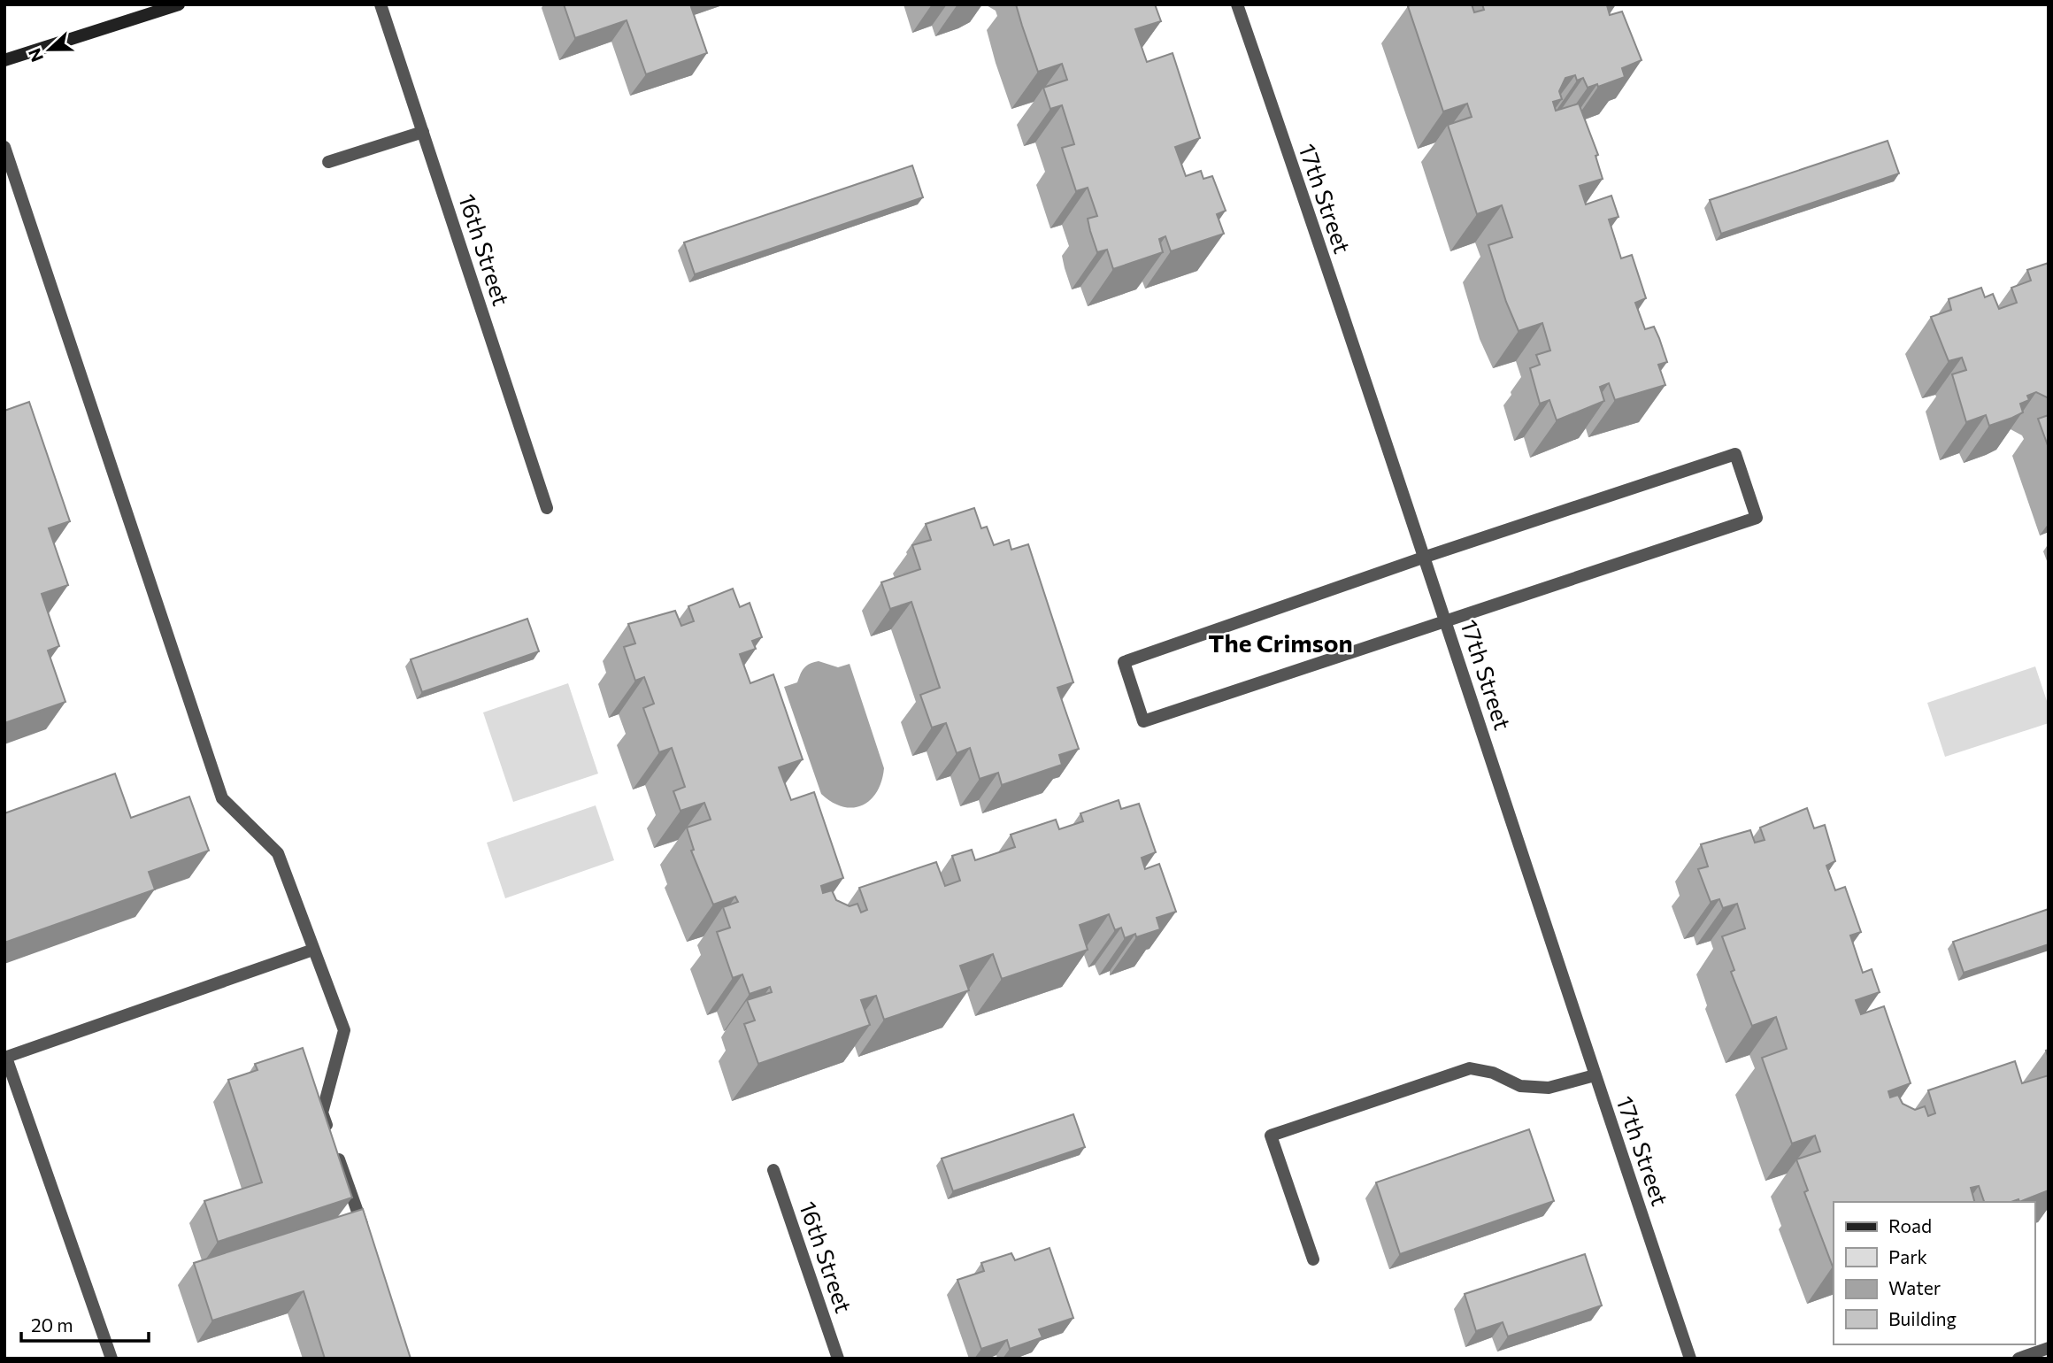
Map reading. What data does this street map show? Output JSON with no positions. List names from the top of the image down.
{
  "streets": {
    "street": ["17th Street", "16th Street"]
  },
  "districts": ["The Crimson"],
  "legend": [
    "Road",
    "Park",
    "Water",
    "Building"
  ],
  "scale_bar": "20 m",
  "north": "left"
}
